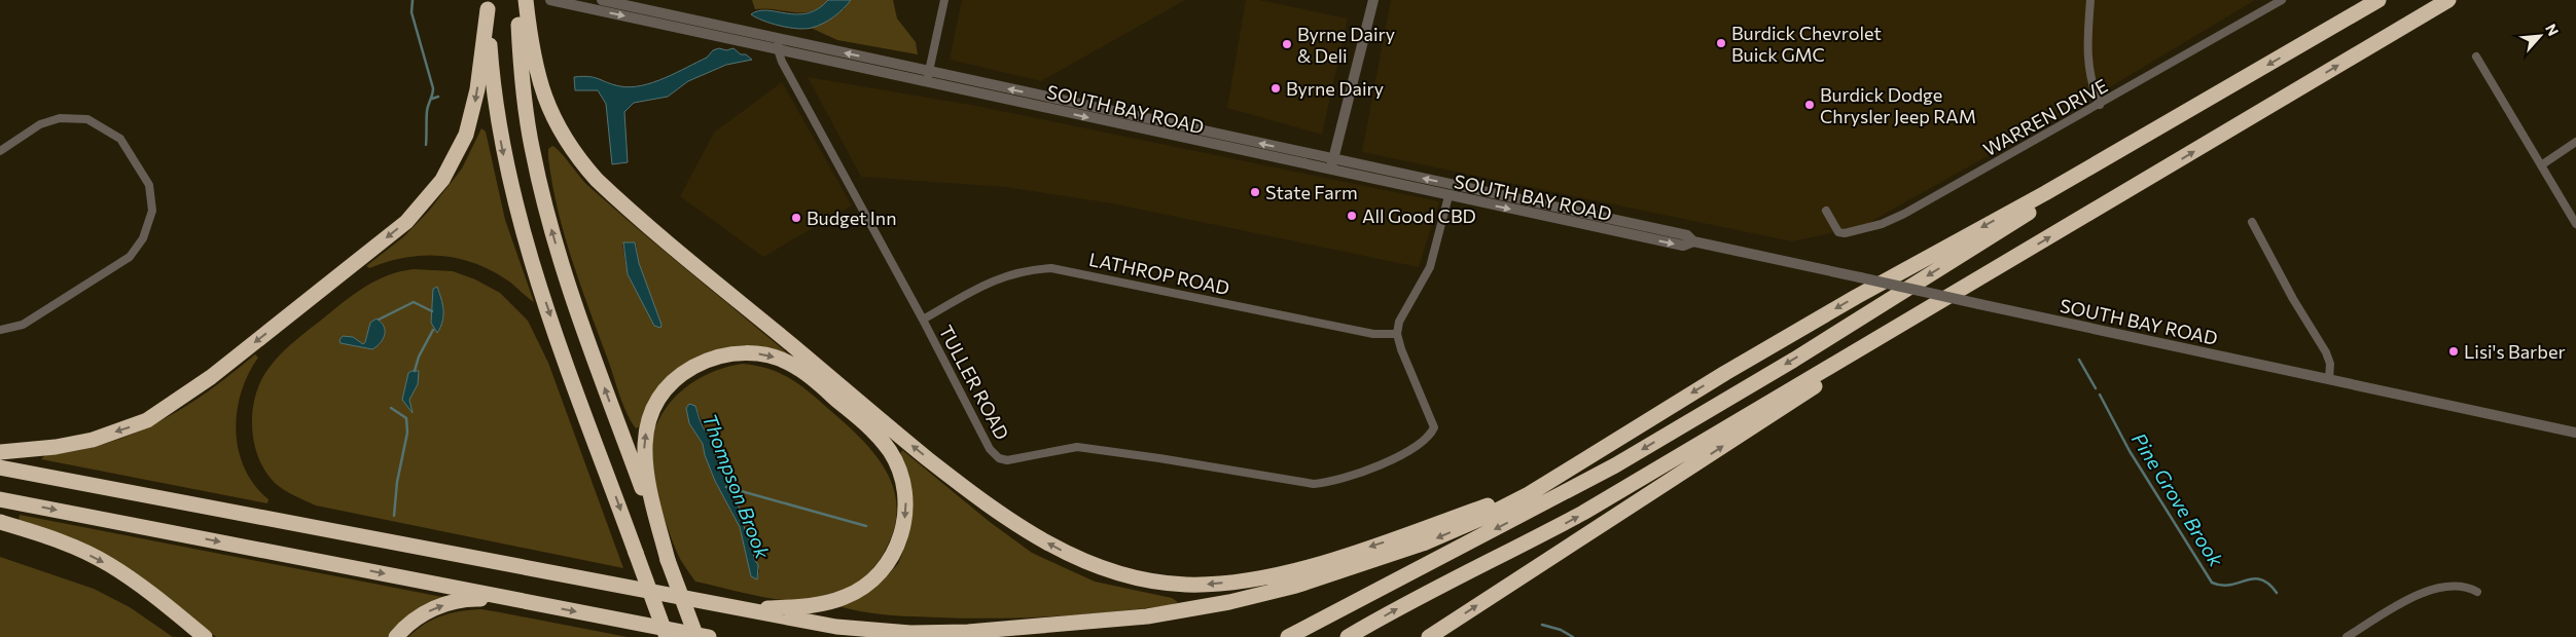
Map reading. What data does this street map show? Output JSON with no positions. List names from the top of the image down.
{
  "streets": {
    "street": [
      "SOUTH BAY ROAD",
      "WARREN DRIVE",
      "LATHROP ROAD",
      "TULLER ROAD"
    ]
  },
  "crossings": [
    ["SOUTH BAY ROAD", "TULLER ROAD"],
    ["LATHROP ROAD", "TULLER ROAD"]
  ],
  "water": ["Thompson Brook", "Pine Grove Brook"],
  "places": [
    "Burdick Chevrolet Buick GMC",
    "Byrne Dairy & Deli",
    "Byrne Dairy",
    "Burdick Dodge Chrysler Jeep RAM",
    "State Farm",
    "All Good CBD",
    "Budget Inn",
    "Lisi's Barber"
  ],
  "north": "top right"
}
